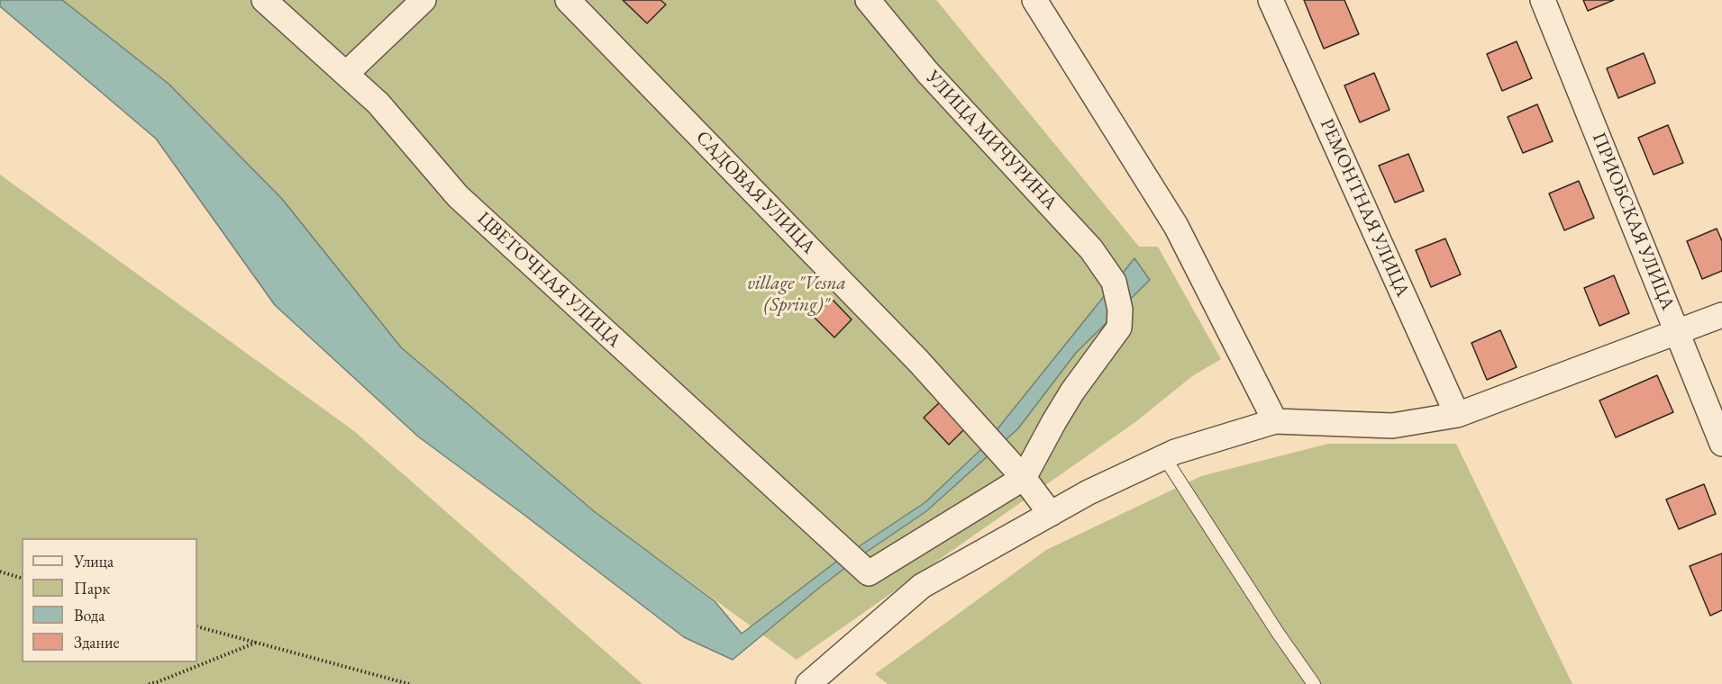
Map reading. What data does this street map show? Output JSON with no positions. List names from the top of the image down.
{
  "streets": {
    "street": [
      "УЛИЦА МИЧУРИНА",
      "САДОВАЯ УЛИЦА",
      "РЕМОНТНАЯ УЛИЦА",
      "ПРИОБСКАЯ УЛИЦА",
      "ЦВЕТОЧНАЯ УЛИЦА"
    ]
  },
  "crossings": [
    ["УЛИЦА МИЧУРИНА", "САДОВАЯ УЛИЦА"],
    ["УЛИЦА МИЧУРИНА", "ЦВЕТОЧНАЯ УЛИЦА"],
    ["САДОВАЯ УЛИЦА", "ЦВЕТОЧНАЯ УЛИЦА"]
  ],
  "parks": ["village \"Vesna (Spring)\""],
  "legend": [
    "Улица",
    "Парк",
    "Вода",
    "Здание"
  ]
}
